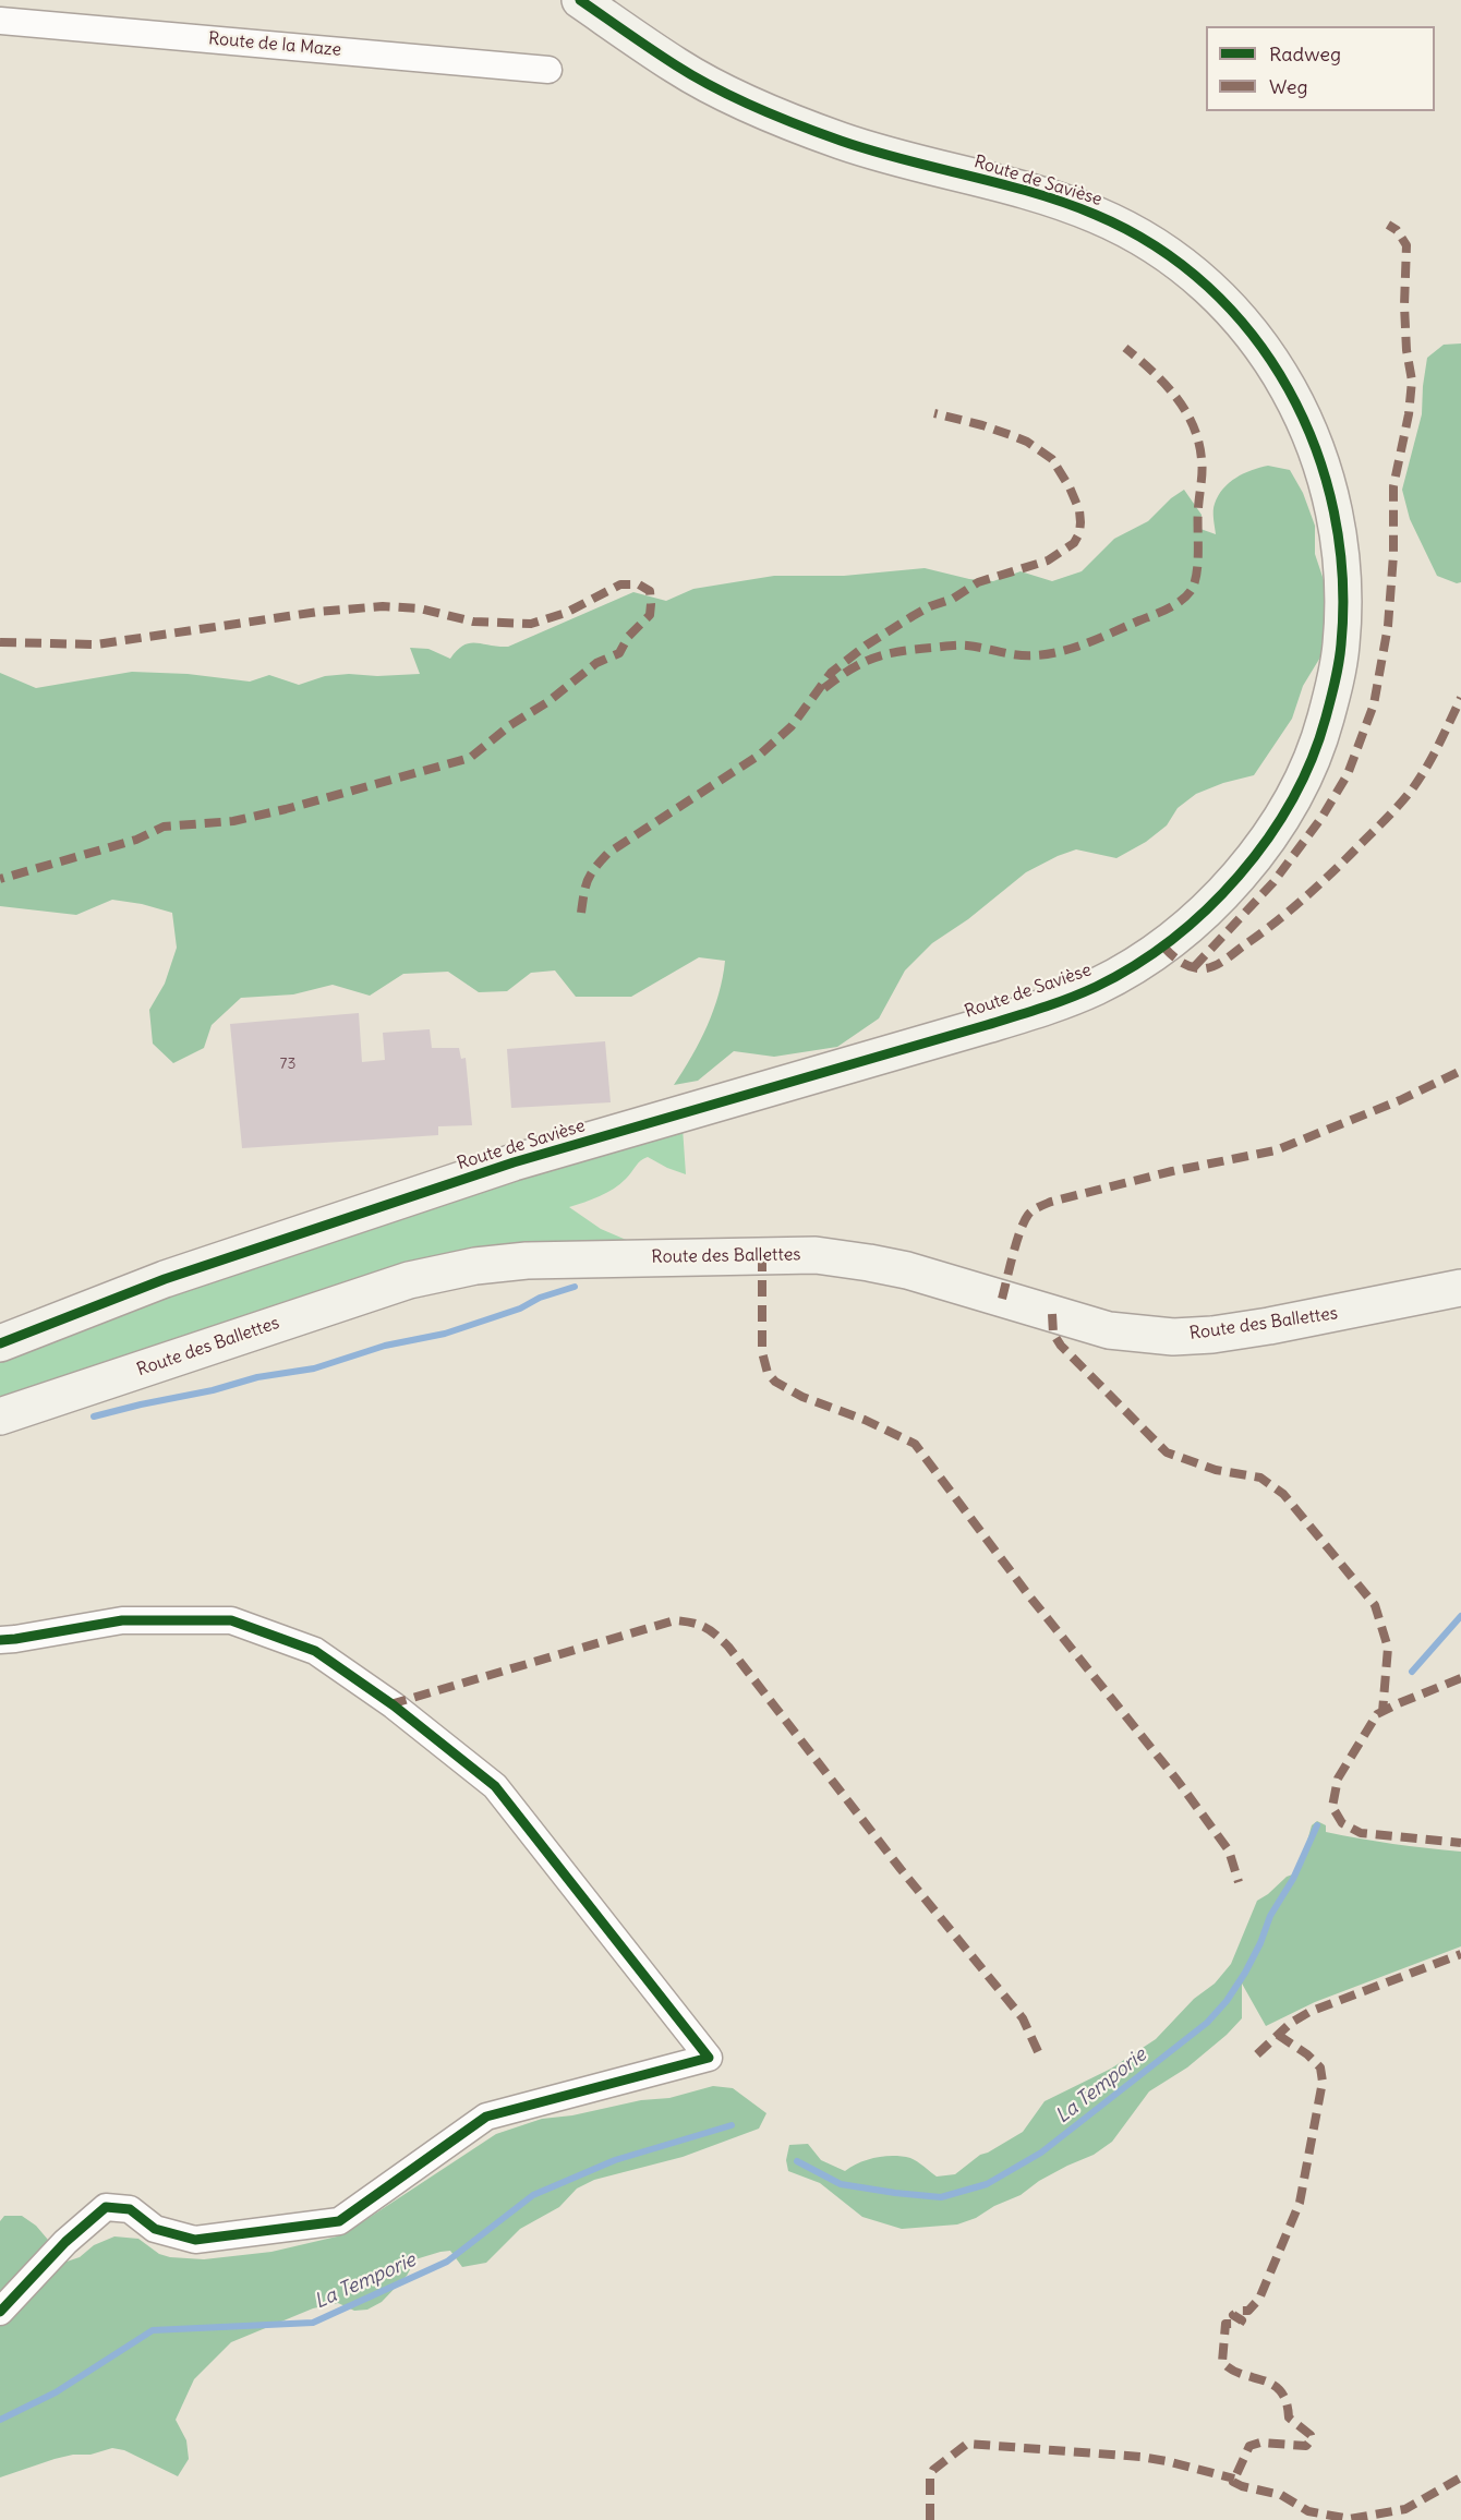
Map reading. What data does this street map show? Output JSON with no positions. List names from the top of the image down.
{
  "streets": {
    "street": ["Route de la Maze", "Route de Savièse", "Route des Ballettes"]
  },
  "water": ["La Temporie"],
  "house_numbers": ["73"],
  "legend": ["Radweg", "Weg"]
}
